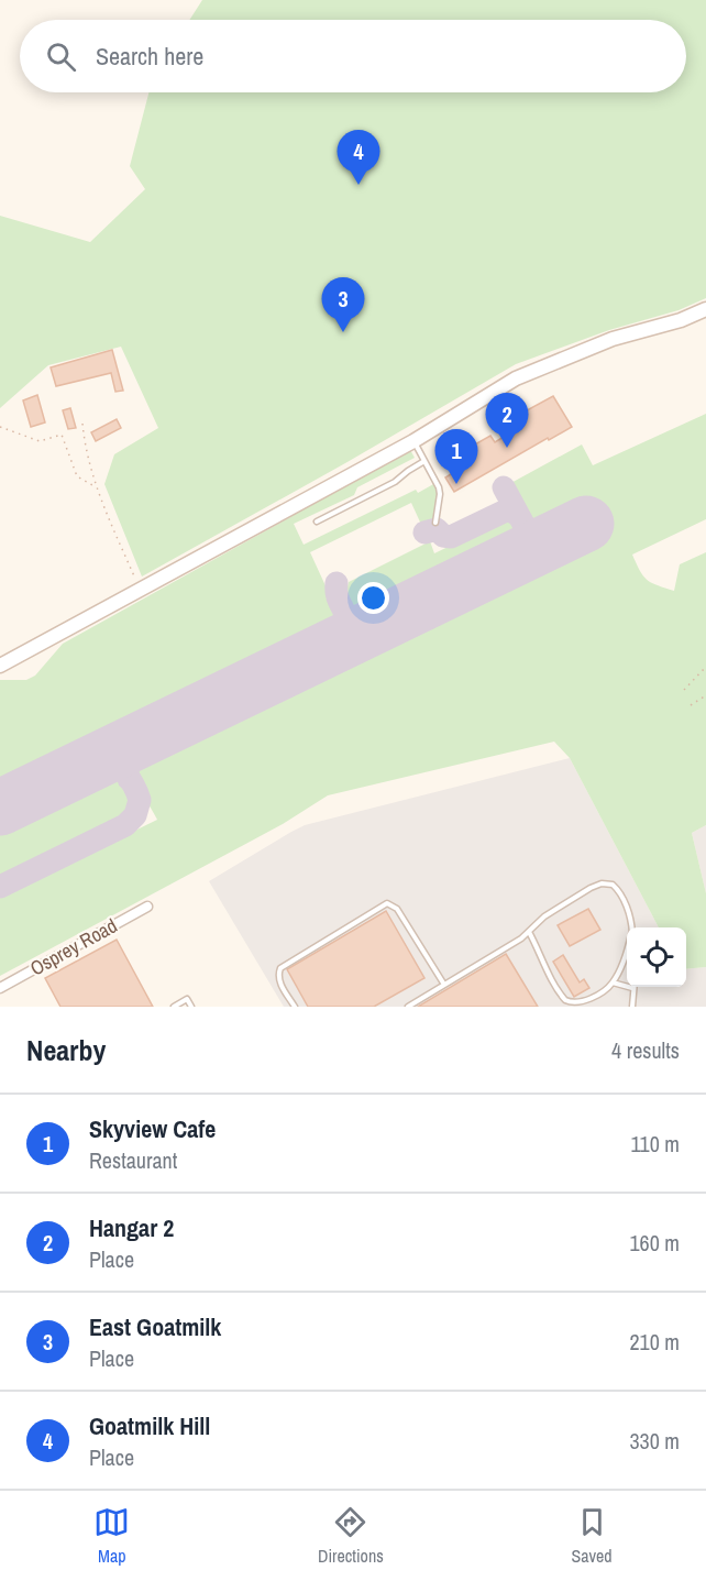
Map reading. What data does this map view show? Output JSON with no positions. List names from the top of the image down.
{
  "streets": {
    "street": ["Osprey Road"]
  },
  "page": {
    "search": "Search here",
    "pins": [
      "4",
      "3",
      "2",
      "1"
    ],
    "heading": ["Nearby", "4 results"],
    "list": [
      {
        "mark": "1",
        "name": "Skyview Cafe",
        "note": "Restaurant",
        "value": "110 m"
      },
      {
        "mark": "2",
        "name": "Hangar 2",
        "note": "Place",
        "value": "160 m"
      },
      {
        "mark": "3",
        "name": "East Goatmilk",
        "note": "Place",
        "value": "210 m"
      },
      {
        "mark": "4",
        "name": "Goatmilk Hill",
        "note": "Place",
        "value": "330 m"
      }
    ],
    "nav": ["Map", "Directions", "Saved"]
  }
}
